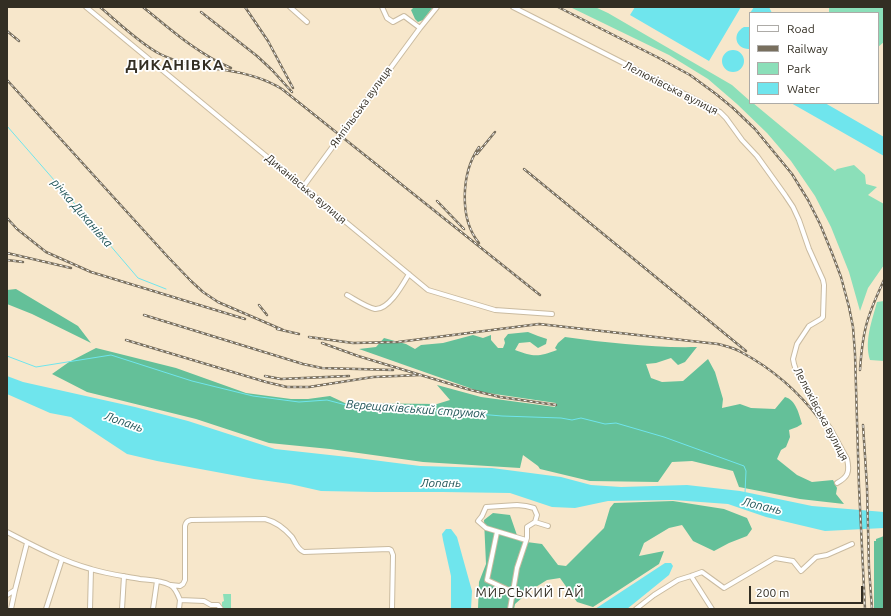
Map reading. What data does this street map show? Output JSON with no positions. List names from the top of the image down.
{
  "streets": {
    "street": ["Лелюківська вулиця", "Ямпільська вулиця", "Диканівська вулиця"]
  },
  "crossings": [
    ["Ямпільська вулиця", "Диканівська вулиця"]
  ],
  "districts": ["ДИКАНІВКА", "МИРСЬКИЙ ГАЙ"],
  "water": ["річка Диканівка", "Верещаківський струмок", "Лопань"],
  "legend": [
    "Road",
    "Railway",
    "Park",
    "Water"
  ],
  "scale_bar": "200 m"
}
